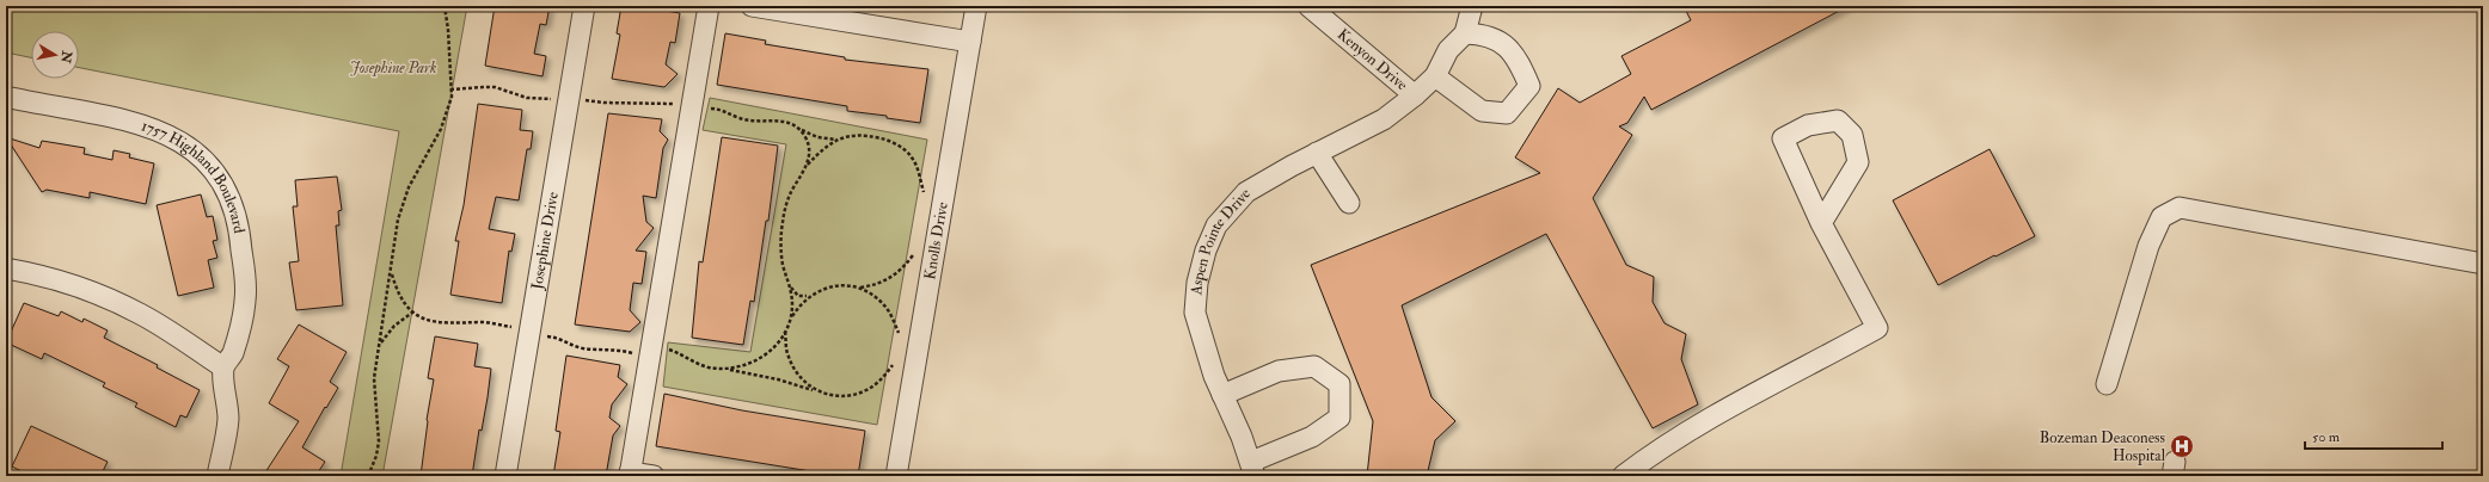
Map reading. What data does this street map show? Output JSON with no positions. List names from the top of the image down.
{
  "streets": {
    "street": [
      "Kenyon Drive",
      "1757 Highland Boulevard",
      "Josephine Drive",
      "Knolls Drive",
      "Aspen Pointe Drive"
    ]
  },
  "crossings": [
    ["Kenyon Drive", "Aspen Pointe Drive"]
  ],
  "parks": ["Josephine Park"],
  "places": {
    "hospital": ["Bozeman Deaconess Hospital"]
  },
  "scale_bar": "50 m",
  "north": "right"
}
